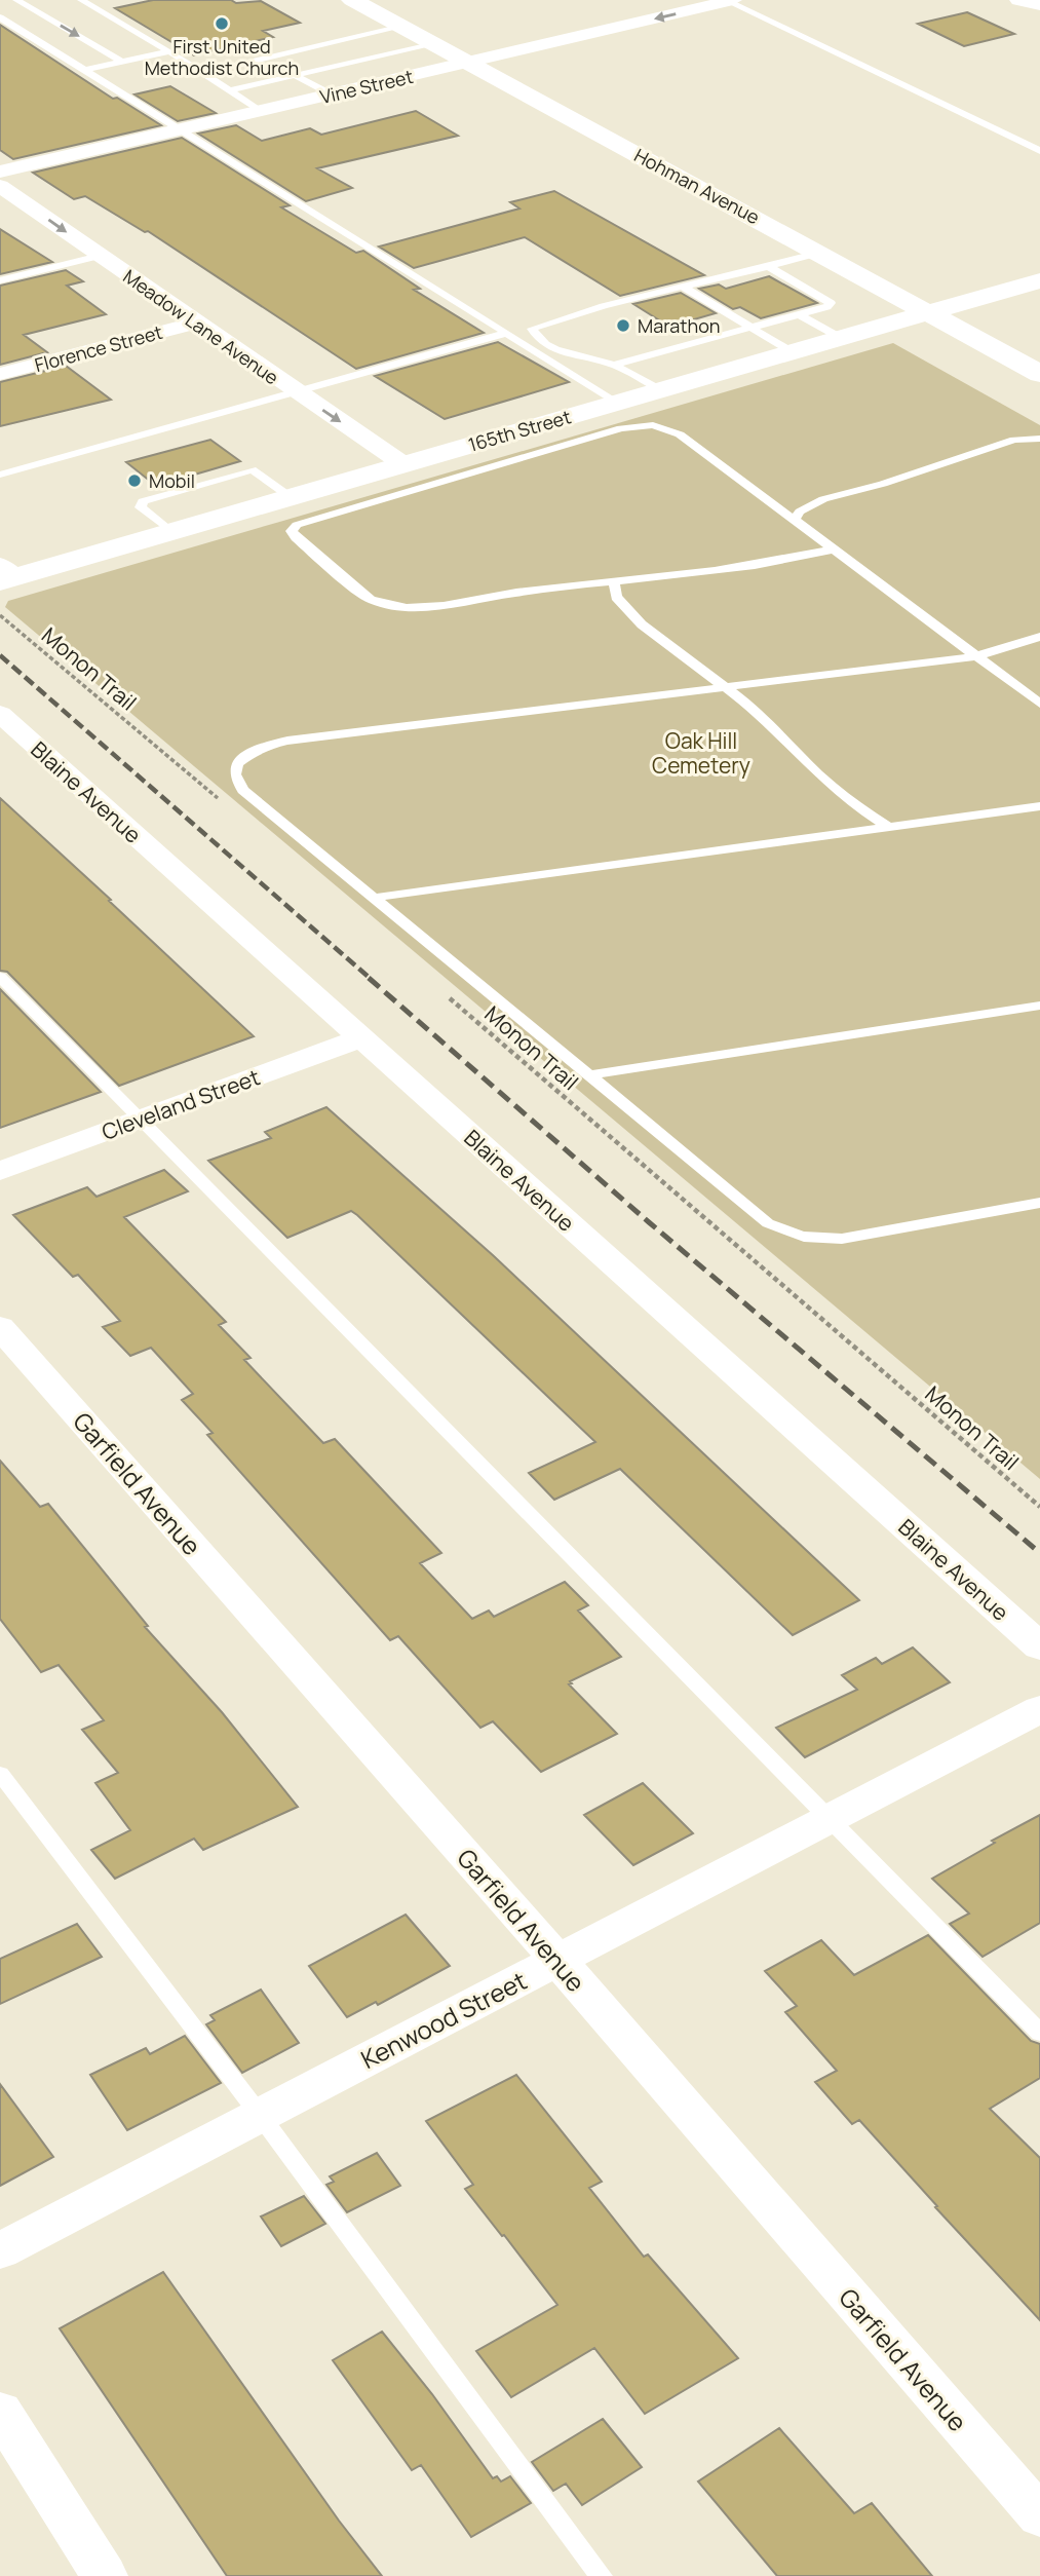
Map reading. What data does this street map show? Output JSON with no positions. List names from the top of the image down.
{
  "streets": {
    "main road": ["Hohman Avenue", "165th Street"],
    "street": [
      "Vine Street",
      "Meadow Lane Avenue",
      "Florence Street",
      "Blaine Avenue",
      "Cleveland Street",
      "Garfield Avenue",
      "Kenwood Street"
    ],
    "path": ["Monon Trail"]
  },
  "crossings": [
    ["Vine Street", "Hohman Avenue"],
    ["Hohman Avenue", "165th Street"],
    ["Meadow Lane Avenue", "Florence Street"],
    ["Meadow Lane Avenue", "165th Street"],
    ["Blaine Avenue", "Cleveland Street"],
    ["Garfield Avenue", "Kenwood Street"]
  ],
  "one_way": ["Vine Street", "Meadow Lane Avenue"],
  "parks": ["Oak Hill Cemetery"],
  "places": ["First United Methodist Church", "Marathon", "Mobil"]
}
